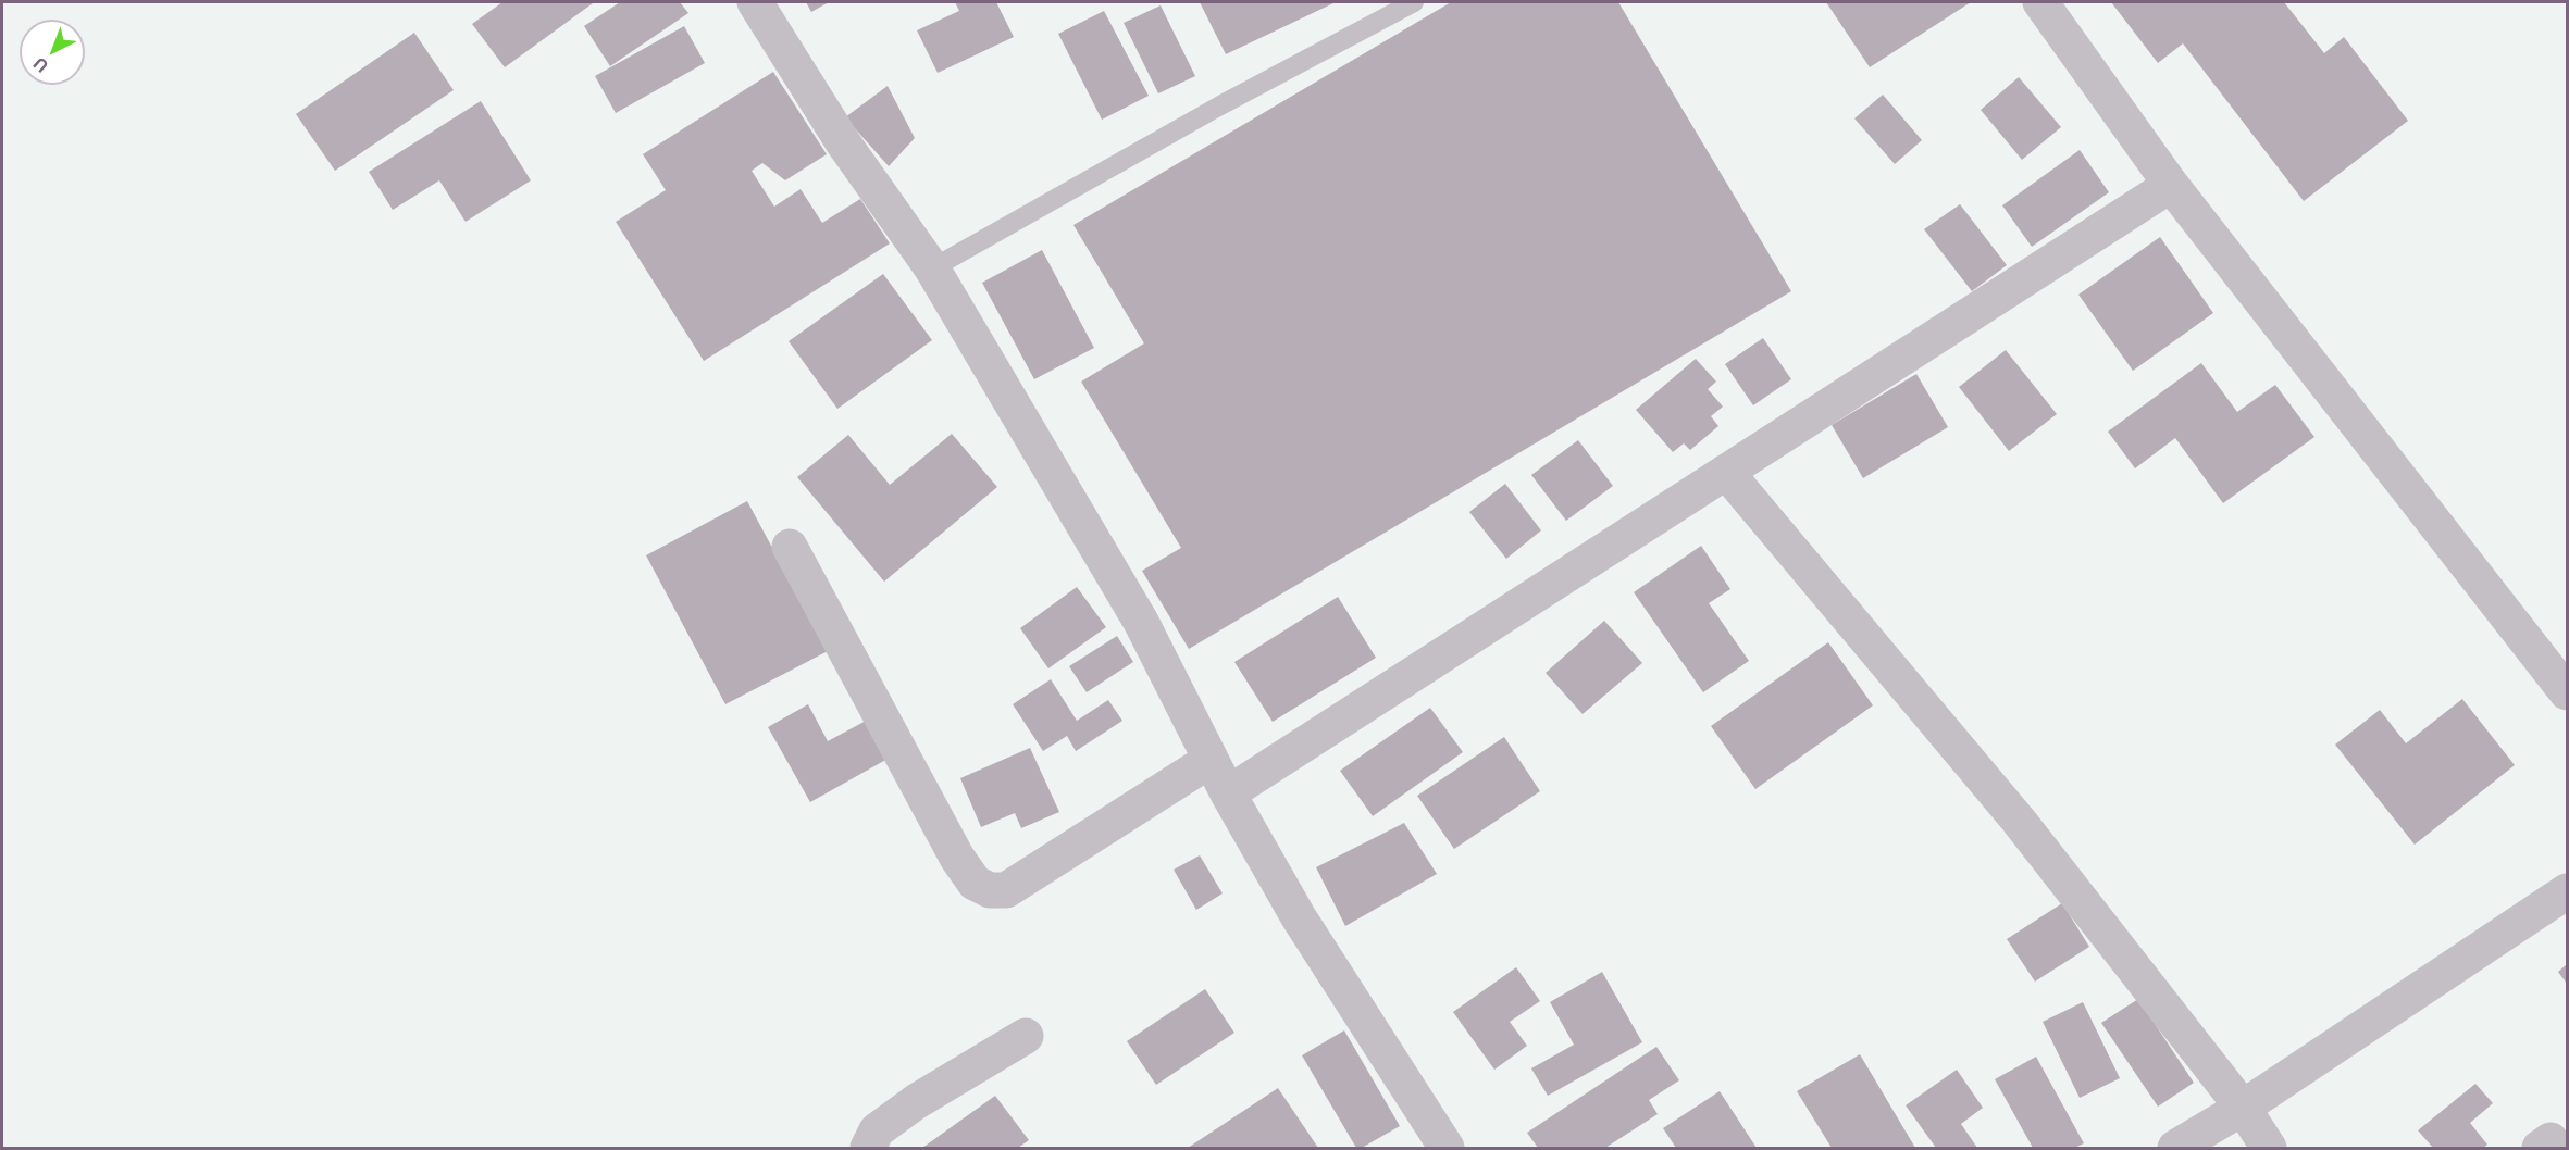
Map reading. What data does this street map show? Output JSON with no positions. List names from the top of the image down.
{
  "north": "bottom left"
}
